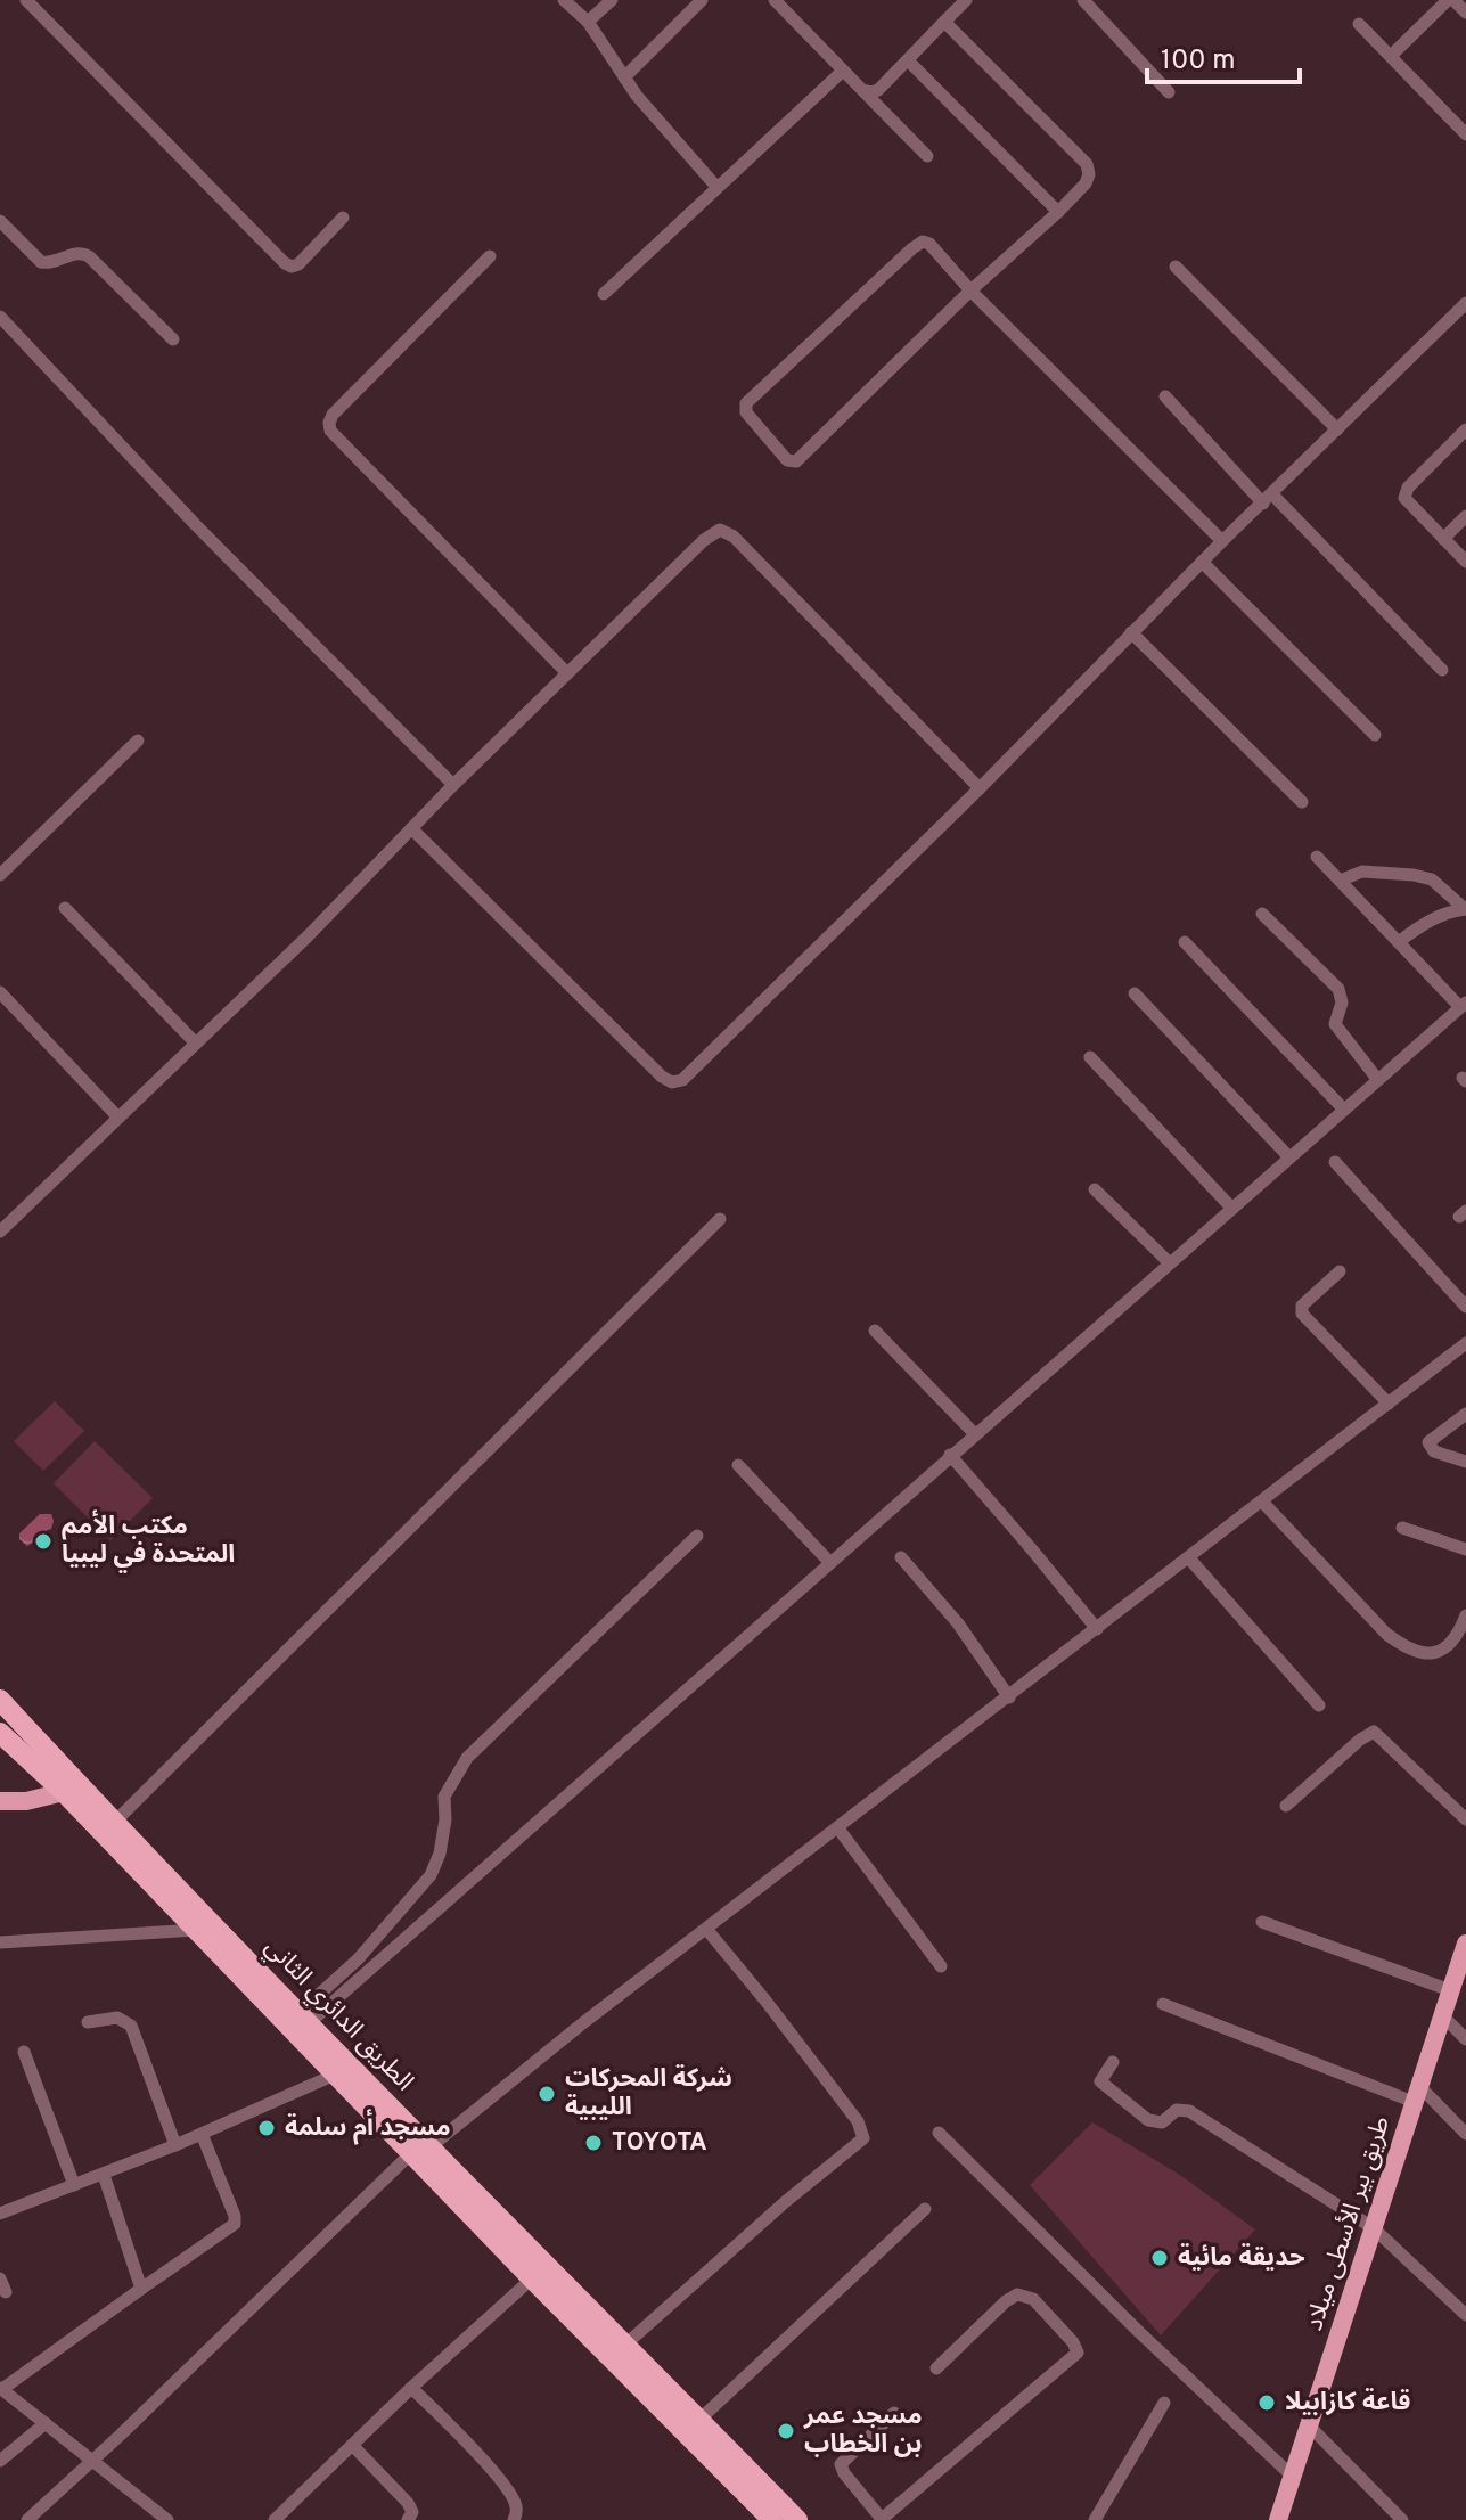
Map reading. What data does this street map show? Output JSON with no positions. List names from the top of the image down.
{
  "streets": {
    "highway": ["الطريق الدائري الثاني"],
    "main road": ["طريق بير الأسطى ميلاد"]
  },
  "places": [
    "مكتب الأمم المتحدة في ليبيا",
    "شركة المحركات الليبية",
    "مسجد أم سلمة",
    "TOYOTA",
    "حديقة مائية",
    "قاعة كازابيلا",
    "مسجد عمر بن الخطاب"
  ],
  "scale_bar": "100 m"
}
